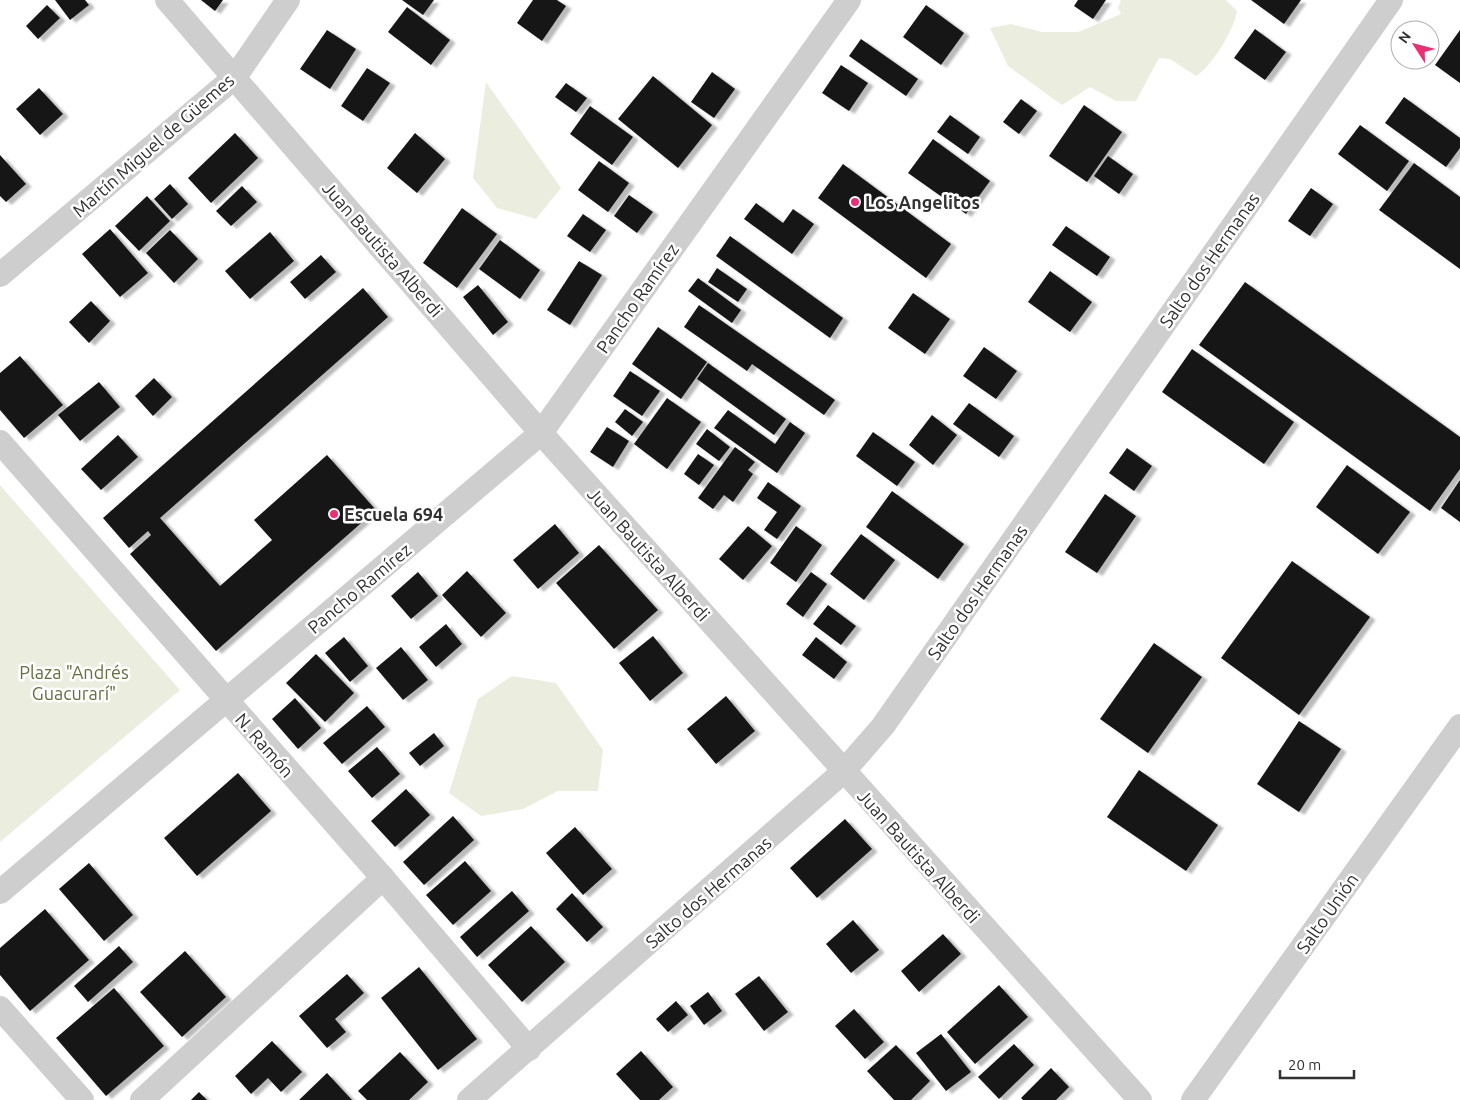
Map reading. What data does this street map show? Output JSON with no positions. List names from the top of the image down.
{
  "streets": {
    "street": [
      "Martín Miguel de Güemes",
      "Juan Bautista Alberdi",
      "Salto dos Hermanas",
      "Pancho Ramírez",
      "N. Ramón",
      "Salto Unión"
    ]
  },
  "crossings": [
    ["Martín Miguel de Güemes", "Juan Bautista Alberdi"],
    ["Juan Bautista Alberdi", "Salto dos Hermanas"],
    ["Juan Bautista Alberdi", "Pancho Ramírez"],
    ["Salto dos Hermanas", "N. Ramón"],
    ["Pancho Ramírez", "N. Ramón"]
  ],
  "parks": ["Plaza \"Andrés Guacurarí\""],
  "places": ["Los Angelitos", "Escuela 694"],
  "scale_bar": "20 m",
  "north": "top left"
}
